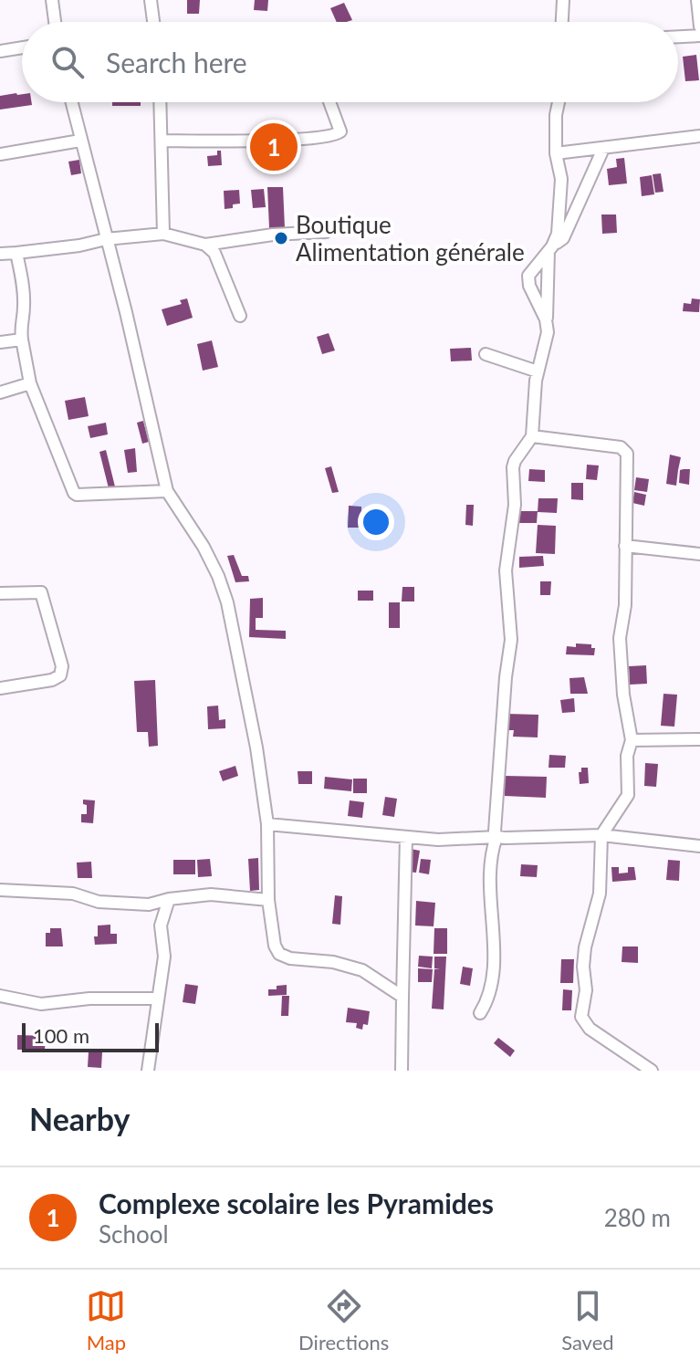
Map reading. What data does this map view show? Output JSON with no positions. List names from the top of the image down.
{
  "places": ["Boutique Alimentation générale"],
  "scale_bar": "100 m",
  "page": {
    "search": "Search here",
    "pins": "1",
    "scale": "100 m",
    "heading": "Nearby",
    "list": [
      {
        "mark": "1",
        "name": "Complexe scolaire les Pyramides",
        "note": "School",
        "value": "280 m"
      }
    ],
    "nav": ["Map", "Directions", "Saved"]
  }
}
